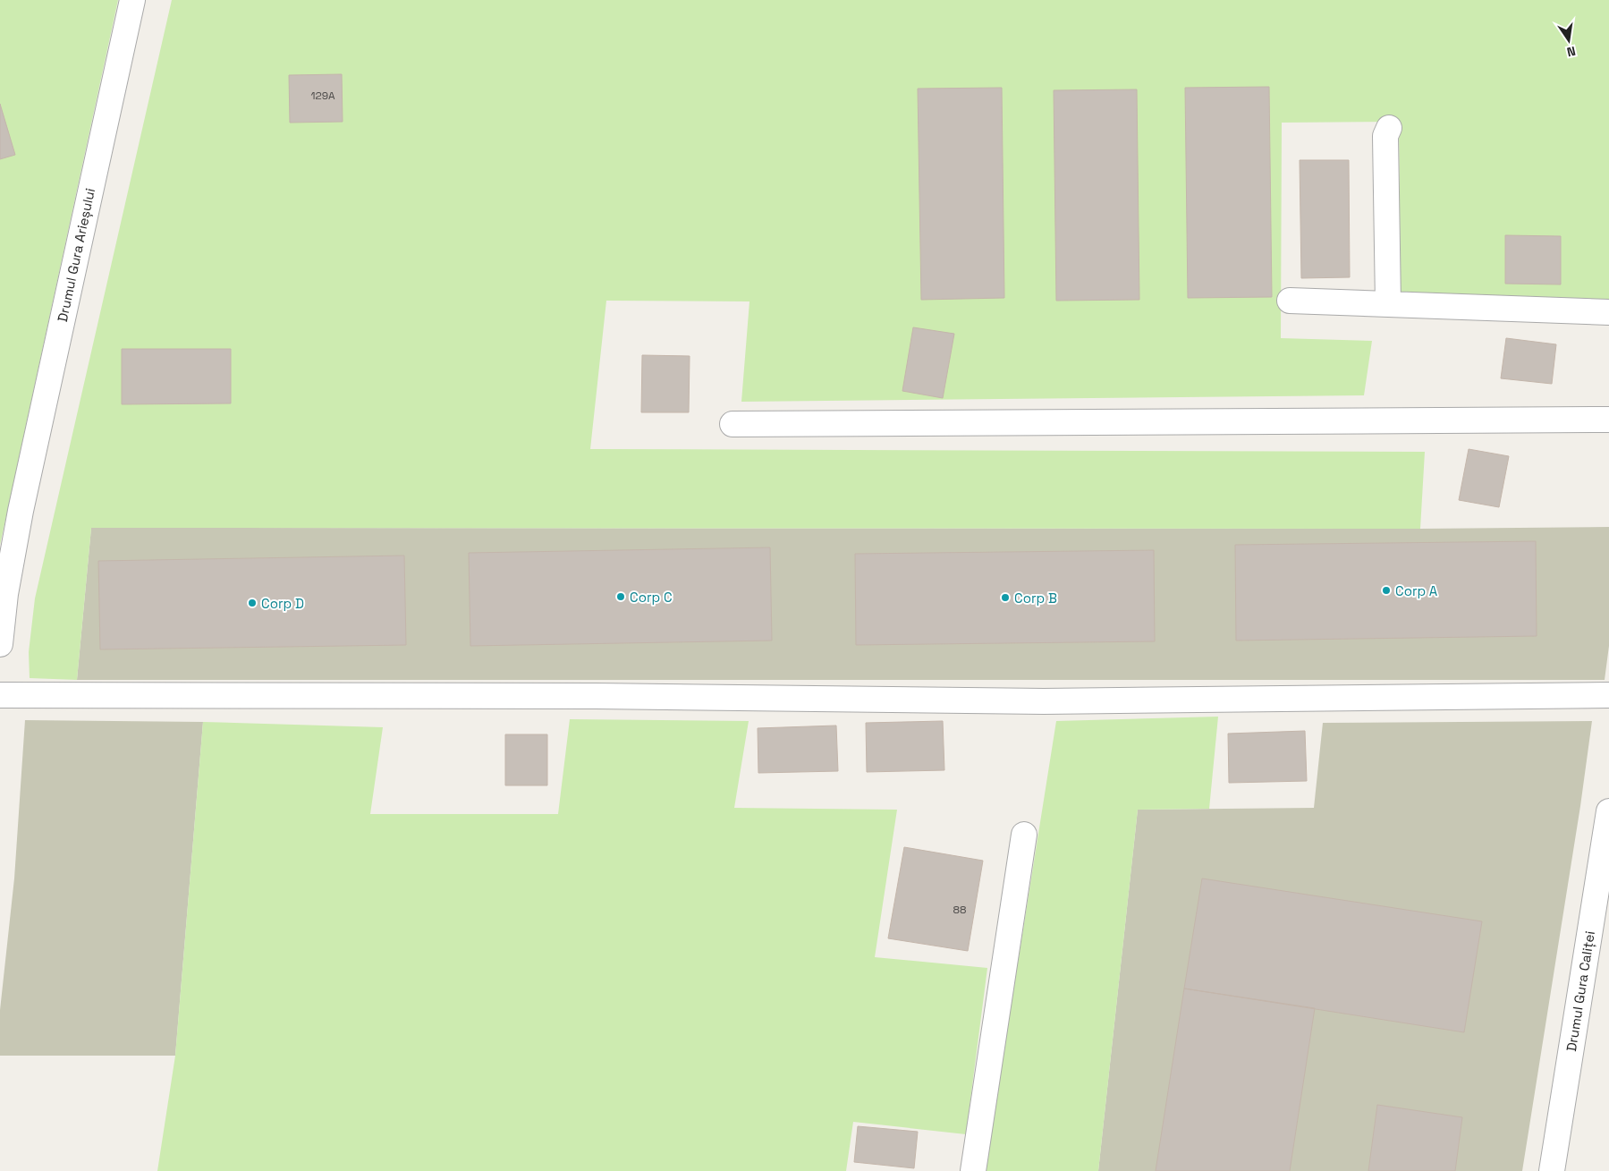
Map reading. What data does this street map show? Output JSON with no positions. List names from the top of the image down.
{
  "streets": {
    "street": ["Drumul Gura Arieșului", "Drumul Gura Caliței"]
  },
  "places": [
    "Corp A",
    "Corp C",
    "Corp B",
    "Corp D"
  ],
  "house_numbers": ["129A", "88"],
  "north": "bottom"
}
